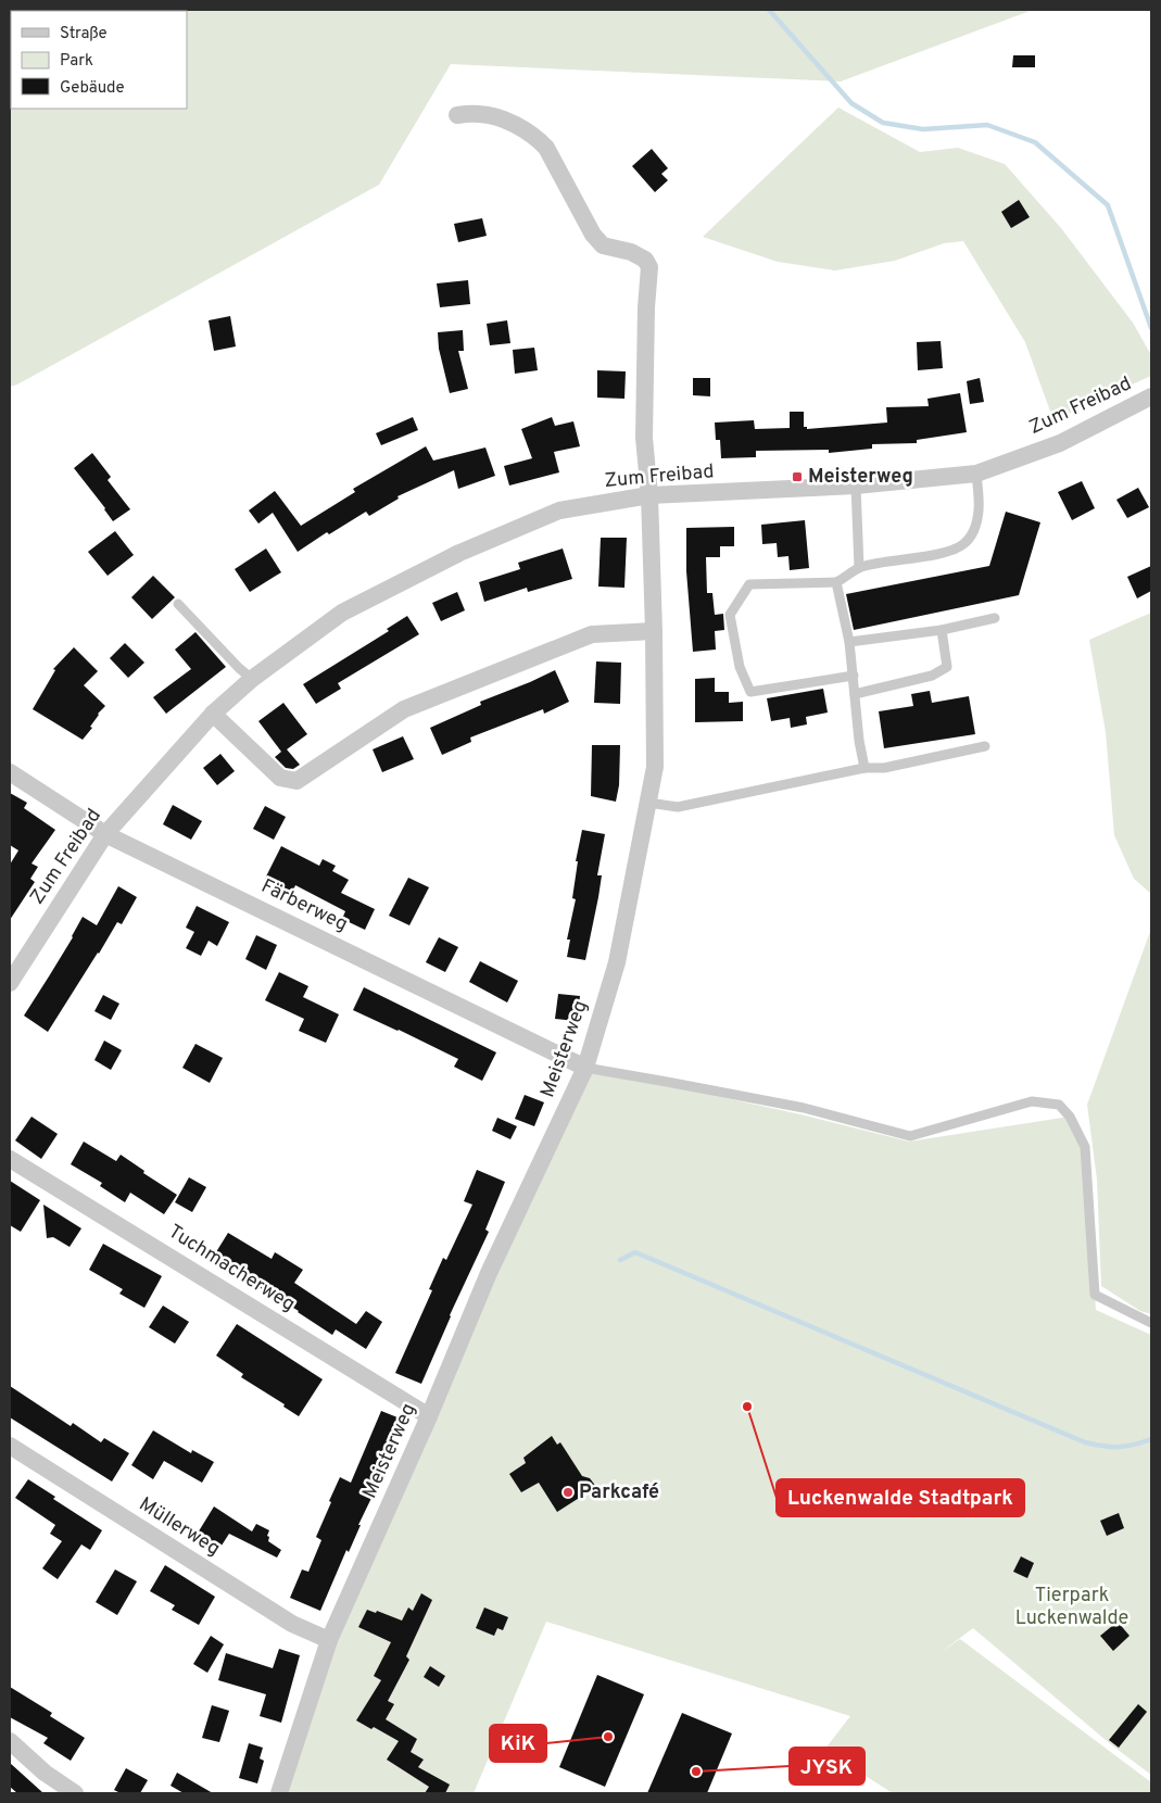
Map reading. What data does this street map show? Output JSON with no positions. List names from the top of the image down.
{
  "streets": {
    "street": [
      "Zum Freibad",
      "Färberweg",
      "Meisterweg",
      "Tuchmacherweg",
      "Müllerweg"
    ]
  },
  "crossings": [
    ["Zum Freibad", "Färberweg"],
    ["Zum Freibad", "Meisterweg"],
    ["Färberweg", "Meisterweg"],
    ["Meisterweg", "Tuchmacherweg"],
    ["Meisterweg", "Müllerweg"]
  ],
  "parks": ["Tierpark Luckenwalde"],
  "places": {
    "transit": ["Meisterweg"],
    "other": [
      "Luckenwalde Stadtpark",
      "Parkcafé",
      "KiK",
      "JYSK"
    ]
  },
  "legend": ["Straße", "Park", "Gebäude"]
}
